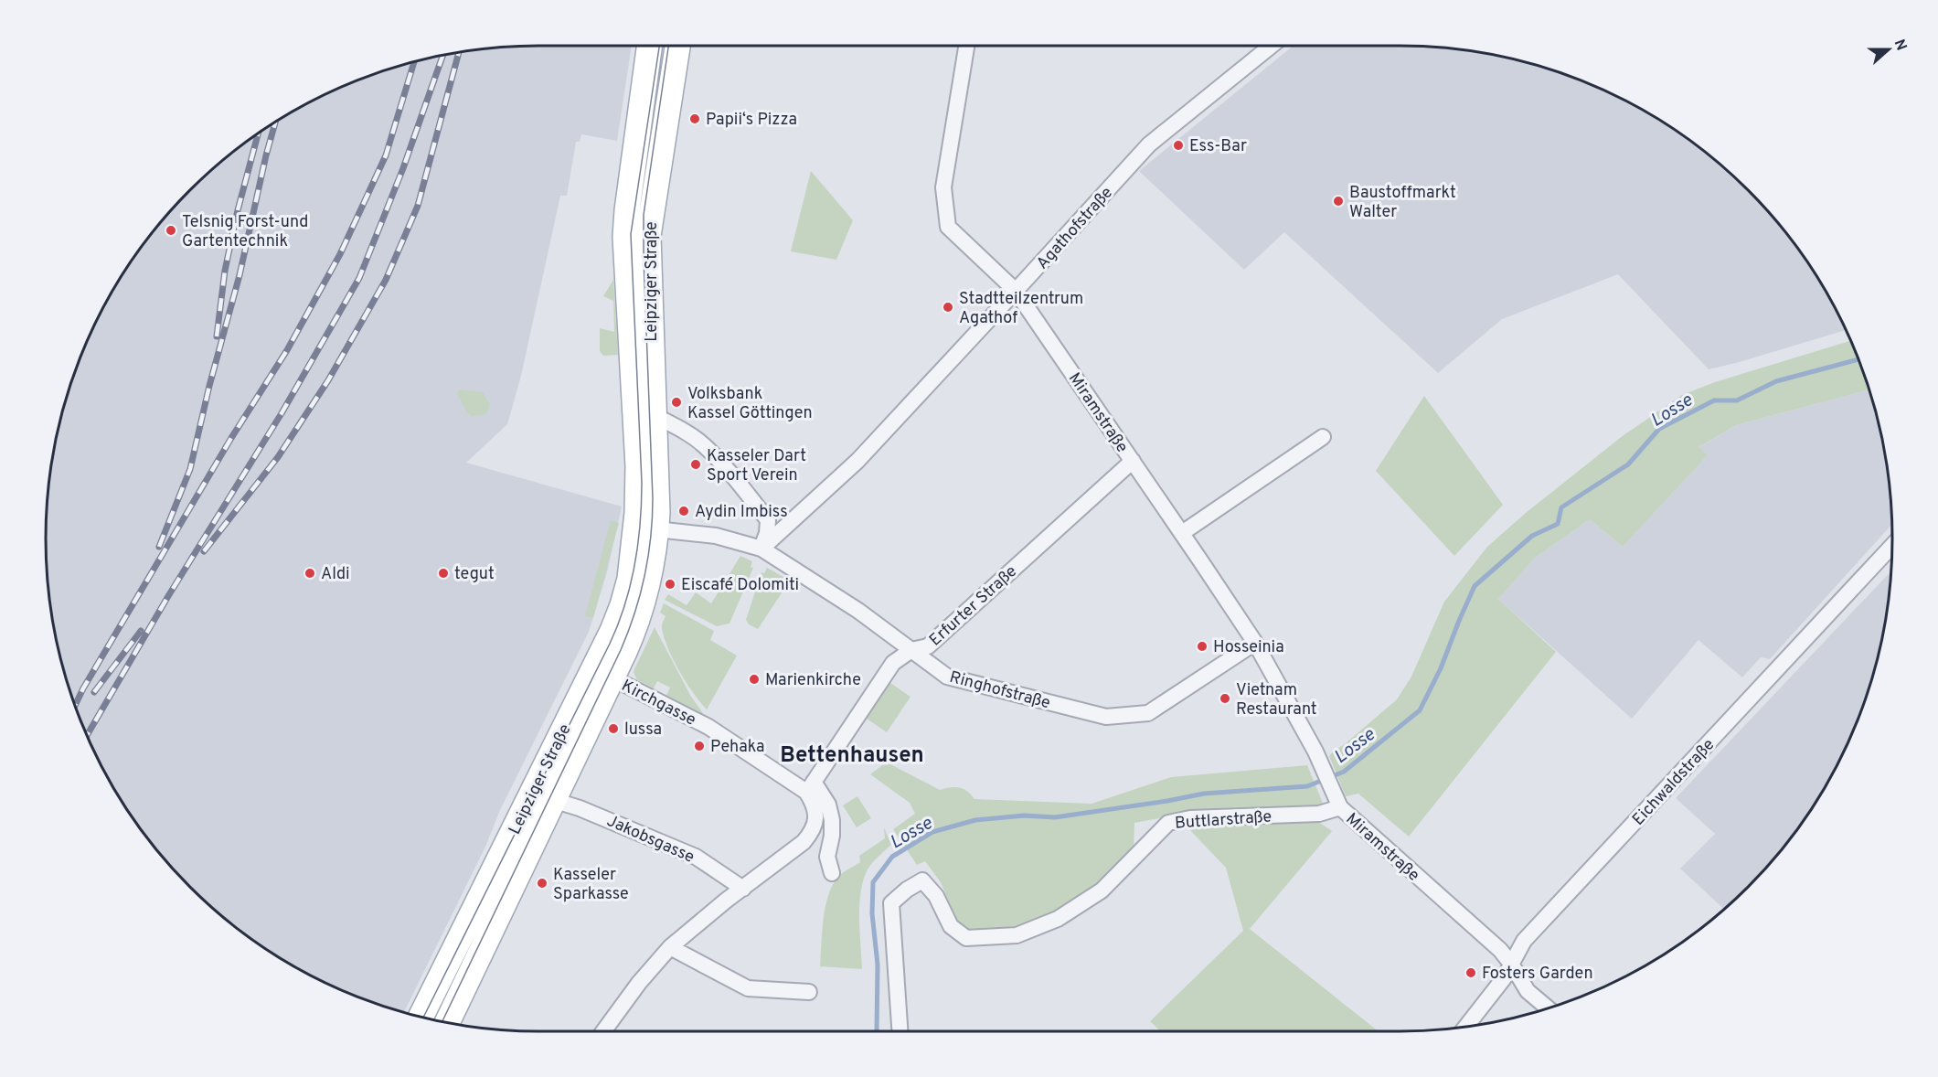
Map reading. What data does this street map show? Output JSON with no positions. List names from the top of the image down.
{
  "streets": {
    "main road": ["Leipziger Straße"],
    "street": [
      "Agathofstraße",
      "Miramstraße",
      "Erfurter Straße",
      "Ringhofstraße",
      "Kirchgasse",
      "Eichwaldstraße",
      "Buttlarstraße",
      "Jakobsgasse"
    ]
  },
  "crossings": [
    ["Agathofstraße", "Miramstraße"],
    ["Agathofstraße", "Ringhofstraße"],
    ["Leipziger Straße", "Ringhofstraße"],
    ["Leipziger Straße", "Kirchgasse"],
    ["Miramstraße", "Erfurter Straße"],
    ["Miramstraße", "Ringhofstraße"],
    ["Miramstraße", "Eichwaldstraße"],
    ["Miramstraße", "Buttlarstraße"],
    ["Erfurter Straße", "Ringhofstraße"],
    ["Erfurter Straße", "Kirchgasse"]
  ],
  "districts": ["Bettenhausen"],
  "water": ["Losse"],
  "places": [
    "Papii‘s Pizza",
    "Ess-Bar",
    "Baustoffmarkt Walter",
    "Telsnig Forst-und Gartentechnik",
    "Stadtteilzentrum Agathof",
    "Volksbank Kassel Göttingen",
    "Kasseler Dart Sport Verein",
    "Aydin Imbiss",
    "Aldi",
    "tegut",
    "Eiscafé Dolomiti",
    "Hosseinia",
    "Marienkirche",
    "Vietnam Restaurant",
    "lussa",
    "Pehaka",
    "Kasseler Sparkasse",
    "Fosters Garden"
  ],
  "north": "right"
}
